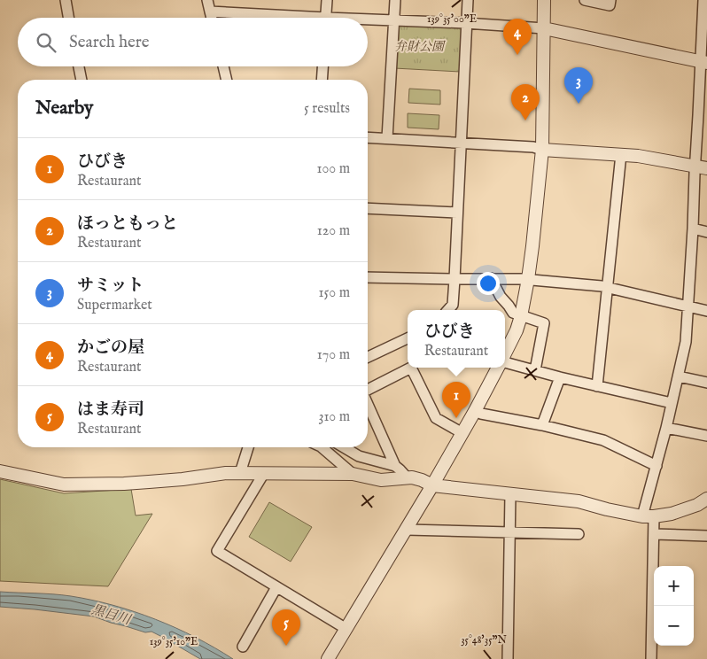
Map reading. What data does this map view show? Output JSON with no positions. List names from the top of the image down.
{
  "water": ["黒目川"],
  "parks": ["弁財公園"],
  "page": {
    "search": "Search here",
    "pins": [
      "4",
      "3",
      "2",
      "1",
      "5"
    ],
    "heading": ["Nearby", "5 results"],
    "list": [
      {
        "mark": "1",
        "name": "ひびき",
        "note": "Restaurant",
        "value": "100 m"
      },
      {
        "mark": "2",
        "name": "ほっともっと",
        "note": "Restaurant",
        "value": "120 m"
      },
      {
        "mark": "3",
        "name": "サミット",
        "note": "Supermarket",
        "value": "150 m"
      },
      {
        "mark": "4",
        "name": "かごの屋",
        "note": "Restaurant",
        "value": "170 m"
      },
      {
        "mark": "5",
        "name": "はま寿司",
        "note": "Restaurant",
        "value": "310 m"
      }
    ],
    "popup": ["ひびき", "Restaurant"],
    "map_buttons": ["+", "−"]
  },
  "coordinates": ["139°35'00\"E", "35°48'35\"N", "139°35'10\"E"]
}
